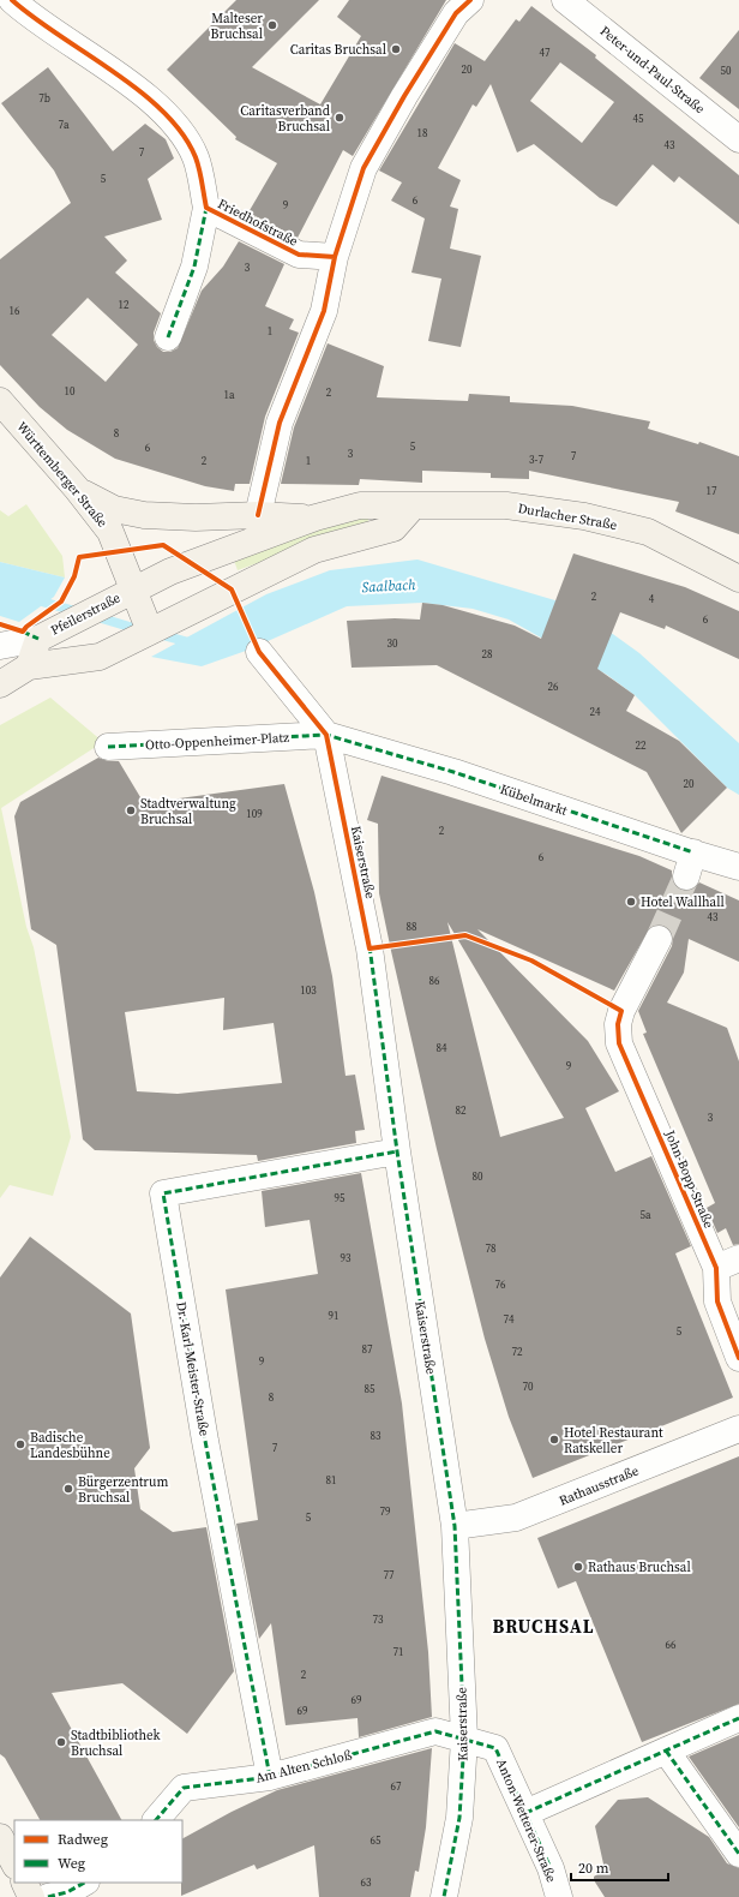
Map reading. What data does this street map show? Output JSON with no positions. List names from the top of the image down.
{
  "streets": {
    "main road": ["Württemberger Straße", "Durlacher Straße", "Pfeilerstraße"],
    "street": [
      "Peter-und-Paul-Straße",
      "Friedhofstraße",
      "Otto-Oppenheimer-Platz",
      "Kübelmarkt",
      "Kaiserstraße",
      "John-Bopp-Straße",
      "Dr.-Karl-Meister-Straße",
      "Rathausstraße",
      "Am Alten Schloß",
      "Anton-Wetterer-Straße"
    ]
  },
  "crossings": [
    ["Württemberger Straße", "Durlacher Straße"],
    ["Württemberger Straße", "Pfeilerstraße"],
    ["Durlacher Straße", "Pfeilerstraße"],
    ["Otto-Oppenheimer-Platz", "Kübelmarkt"],
    ["Otto-Oppenheimer-Platz", "Kaiserstraße"],
    ["Kübelmarkt", "Kaiserstraße"],
    ["Kaiserstraße", "Dr.-Karl-Meister-Straße"],
    ["Kaiserstraße", "Rathausstraße"],
    ["Kaiserstraße", "Am Alten Schloß"],
    ["Kaiserstraße", "Anton-Wetterer-Straße"],
    ["Dr.-Karl-Meister-Straße", "Am Alten Schloß"],
    ["Am Alten Schloß", "Anton-Wetterer-Straße"]
  ],
  "districts": ["BRUCHSAL"],
  "water": ["Saalbach"],
  "places": [
    "Malteser Bruchsal",
    "Caritas Bruchsal",
    "Caritasverband Bruchsal",
    "Stadtverwaltung Bruchsal",
    "Hotel Wallhall",
    "Hotel Restaurant Ratskeller",
    "Badische Landesbühne",
    "Bürgerzentrum Bruchsal",
    "Rathaus Bruchsal",
    "Stadtbibliothek Bruchsal"
  ],
  "house_numbers": [
    "47",
    "20",
    "50",
    "7b",
    "45",
    "7a",
    "18",
    "43",
    "7",
    "5",
    "6",
    "9",
    "3",
    "12",
    "16",
    "1",
    "10",
    "2",
    "1a",
    "8",
    "5",
    "6",
    "3",
    "7",
    "3-7",
    "2",
    "1",
    "17",
    "2",
    "4",
    "6",
    "30",
    "28",
    "26",
    "24",
    "22",
    "20",
    "109",
    "2",
    "6",
    "43",
    "88",
    "86",
    "103",
    "84",
    "9",
    "82",
    "3",
    "80",
    "95",
    "5a",
    "78",
    "93",
    "76",
    "91",
    "74",
    "5",
    "87",
    "72",
    "9",
    "70",
    "85",
    "8",
    "83",
    "7",
    "81",
    "79",
    "5",
    "77",
    "73",
    "66",
    "71",
    "2",
    "69",
    "69",
    "67",
    "65",
    "63"
  ],
  "legend": ["Radweg", "Weg"],
  "scale_bar": "20 m"
}
